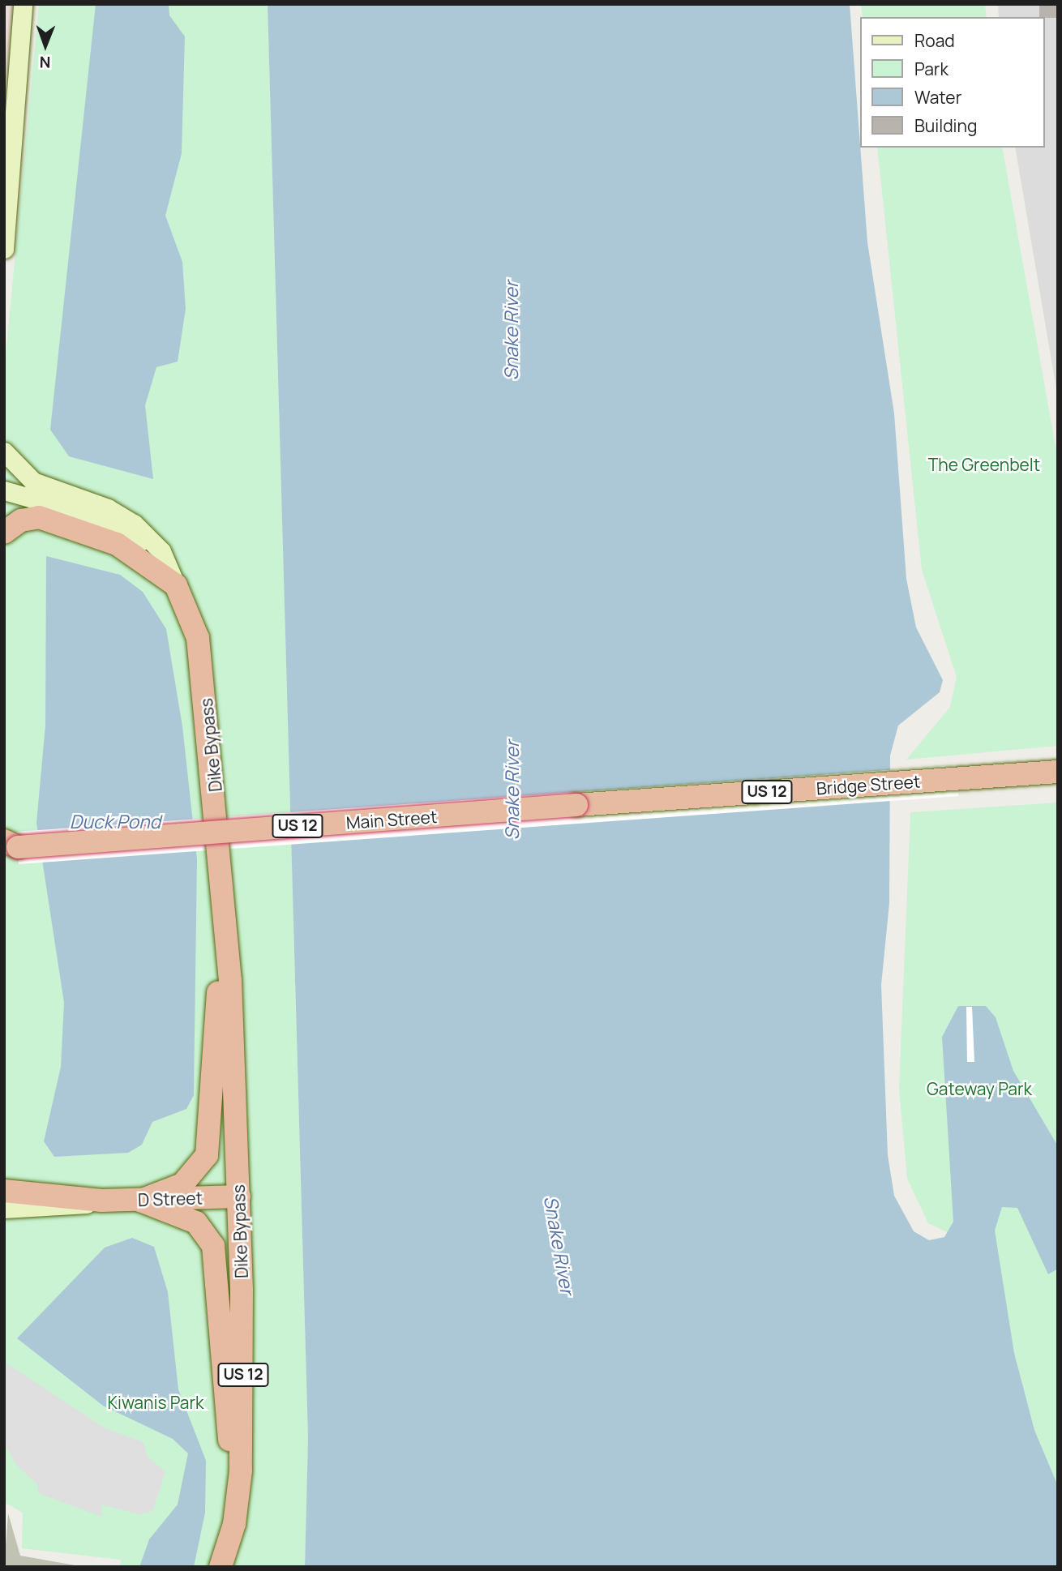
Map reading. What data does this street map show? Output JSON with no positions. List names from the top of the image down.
{
  "streets": {
    "highway": [
      "Dike Bypass",
      "Bridge Street",
      "US 12",
      "Main Street",
      "D Street"
    ]
  },
  "crossings": [
    ["Dike Bypass", "D Street"],
    ["Bridge Street", "Main Street"]
  ],
  "water": ["Snake River", "Duck Pond"],
  "parks": ["The Greenbelt", "Gateway Park", "Kiwanis Park"],
  "legend": [
    "Road",
    "Park",
    "Water",
    "Building"
  ],
  "north": "bottom"
}
